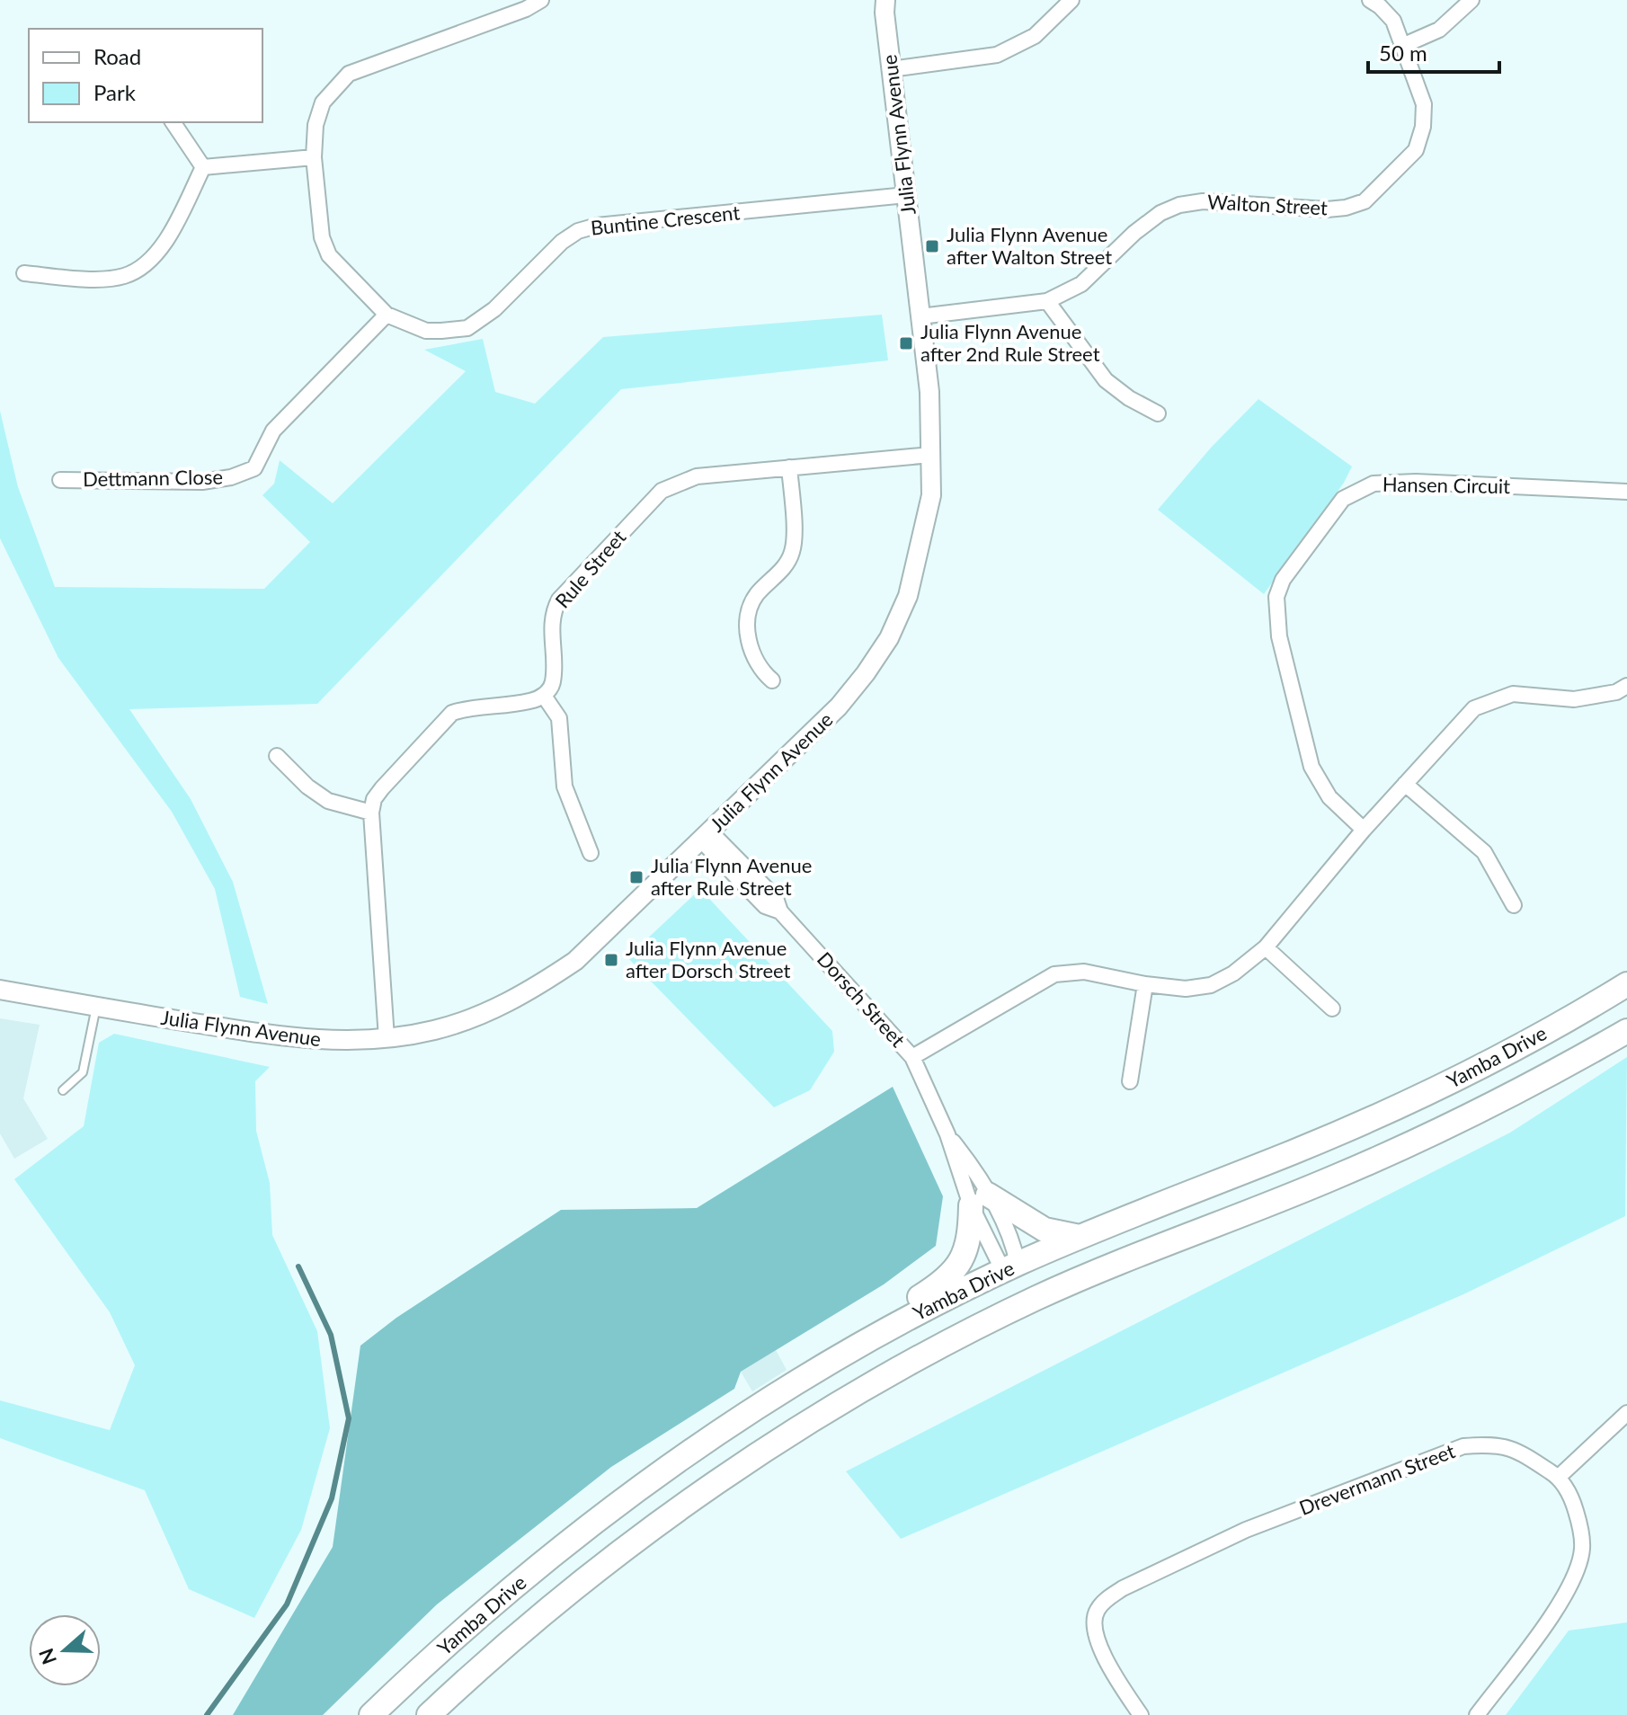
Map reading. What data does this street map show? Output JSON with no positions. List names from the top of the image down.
{
  "streets": {
    "main road": ["Yamba Drive"],
    "street": [
      "Julia Flynn Avenue",
      "Walton Street",
      "Buntine Crescent",
      "Dettmann Close",
      "Hansen Circuit",
      "Rule Street",
      "Dorsch Street",
      "Drevermann Street"
    ]
  },
  "crossings": [
    ["Julia Flynn Avenue", "Walton Street"],
    ["Julia Flynn Avenue", "Buntine Crescent"],
    ["Julia Flynn Avenue", "Rule Street"],
    ["Julia Flynn Avenue", "Dorsch Street"],
    ["Buntine Crescent", "Dettmann Close"],
    ["Dorsch Street", "Yamba Drive"]
  ],
  "places": {
    "transit": [
      "Julia Flynn Avenue after Walton Street",
      "Julia Flynn Avenue after 2nd Rule Street",
      "Julia Flynn Avenue after Rule Street",
      "Julia Flynn Avenue after Dorsch Street"
    ]
  },
  "legend": ["Road", "Park"],
  "scale_bar": "50 m",
  "north": "left"
}
